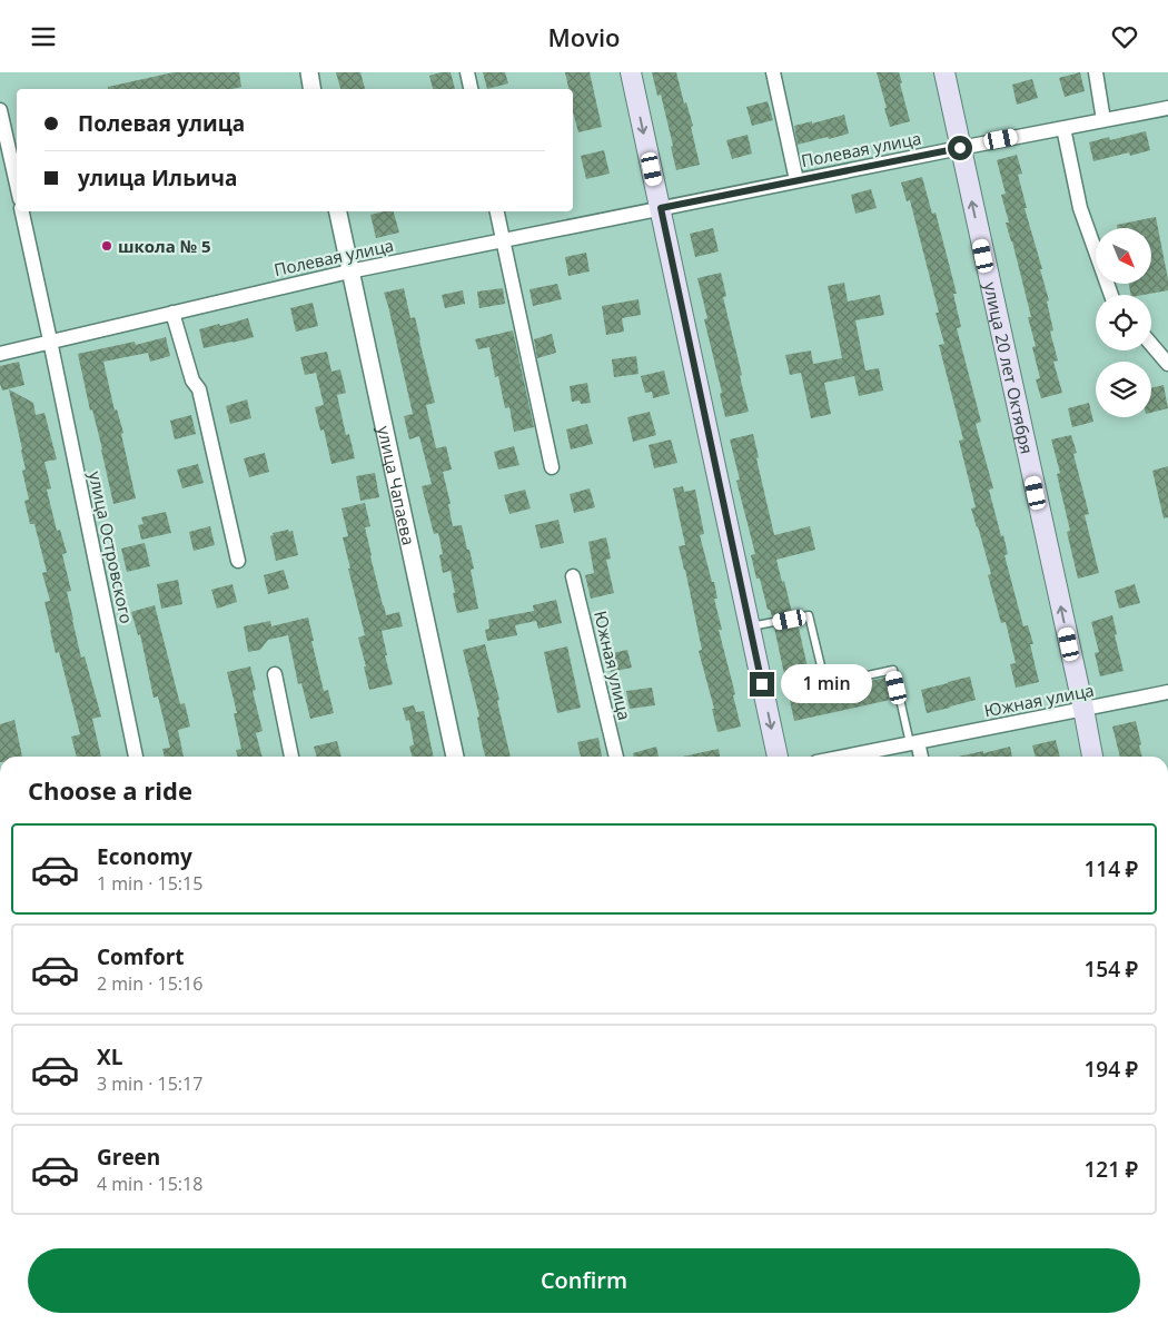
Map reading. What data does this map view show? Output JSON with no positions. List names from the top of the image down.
{
  "streets": {
    "main road": ["улица 20 лет Октября"],
    "street": [
      "Полевая улица",
      "улица Чапаева",
      "улица Островского",
      "Южная улица"
    ]
  },
  "crossings": [
    ["Полевая улица", "улица 20 лет Октября"],
    ["Полевая улица", "улица Чапаева"],
    ["Полевая улица", "улица Островского"],
    ["улица 20 лет Октября", "Южная улица"]
  ],
  "one_way": ["улица 20 лет Октября"],
  "places": ["школа № 5"],
  "north": "bottom right",
  "page": {
    "header": "Movio",
    "banner": ["Полевая улица", "улица Ильича"],
    "bubble": "1 min",
    "heading": "Choose a ride",
    "list": [
      {
        "name": "Economy",
        "note": "1 min · 15:15",
        "value": "114 ₽"
      },
      {
        "name": "Comfort",
        "note": "2 min · 15:16",
        "value": "154 ₽"
      },
      {
        "name": "XL",
        "note": "3 min · 15:17",
        "value": "194 ₽"
      },
      {
        "name": "Green",
        "note": "4 min · 15:18",
        "value": "121 ₽"
      }
    ],
    "buttons": "Confirm"
  }
}
